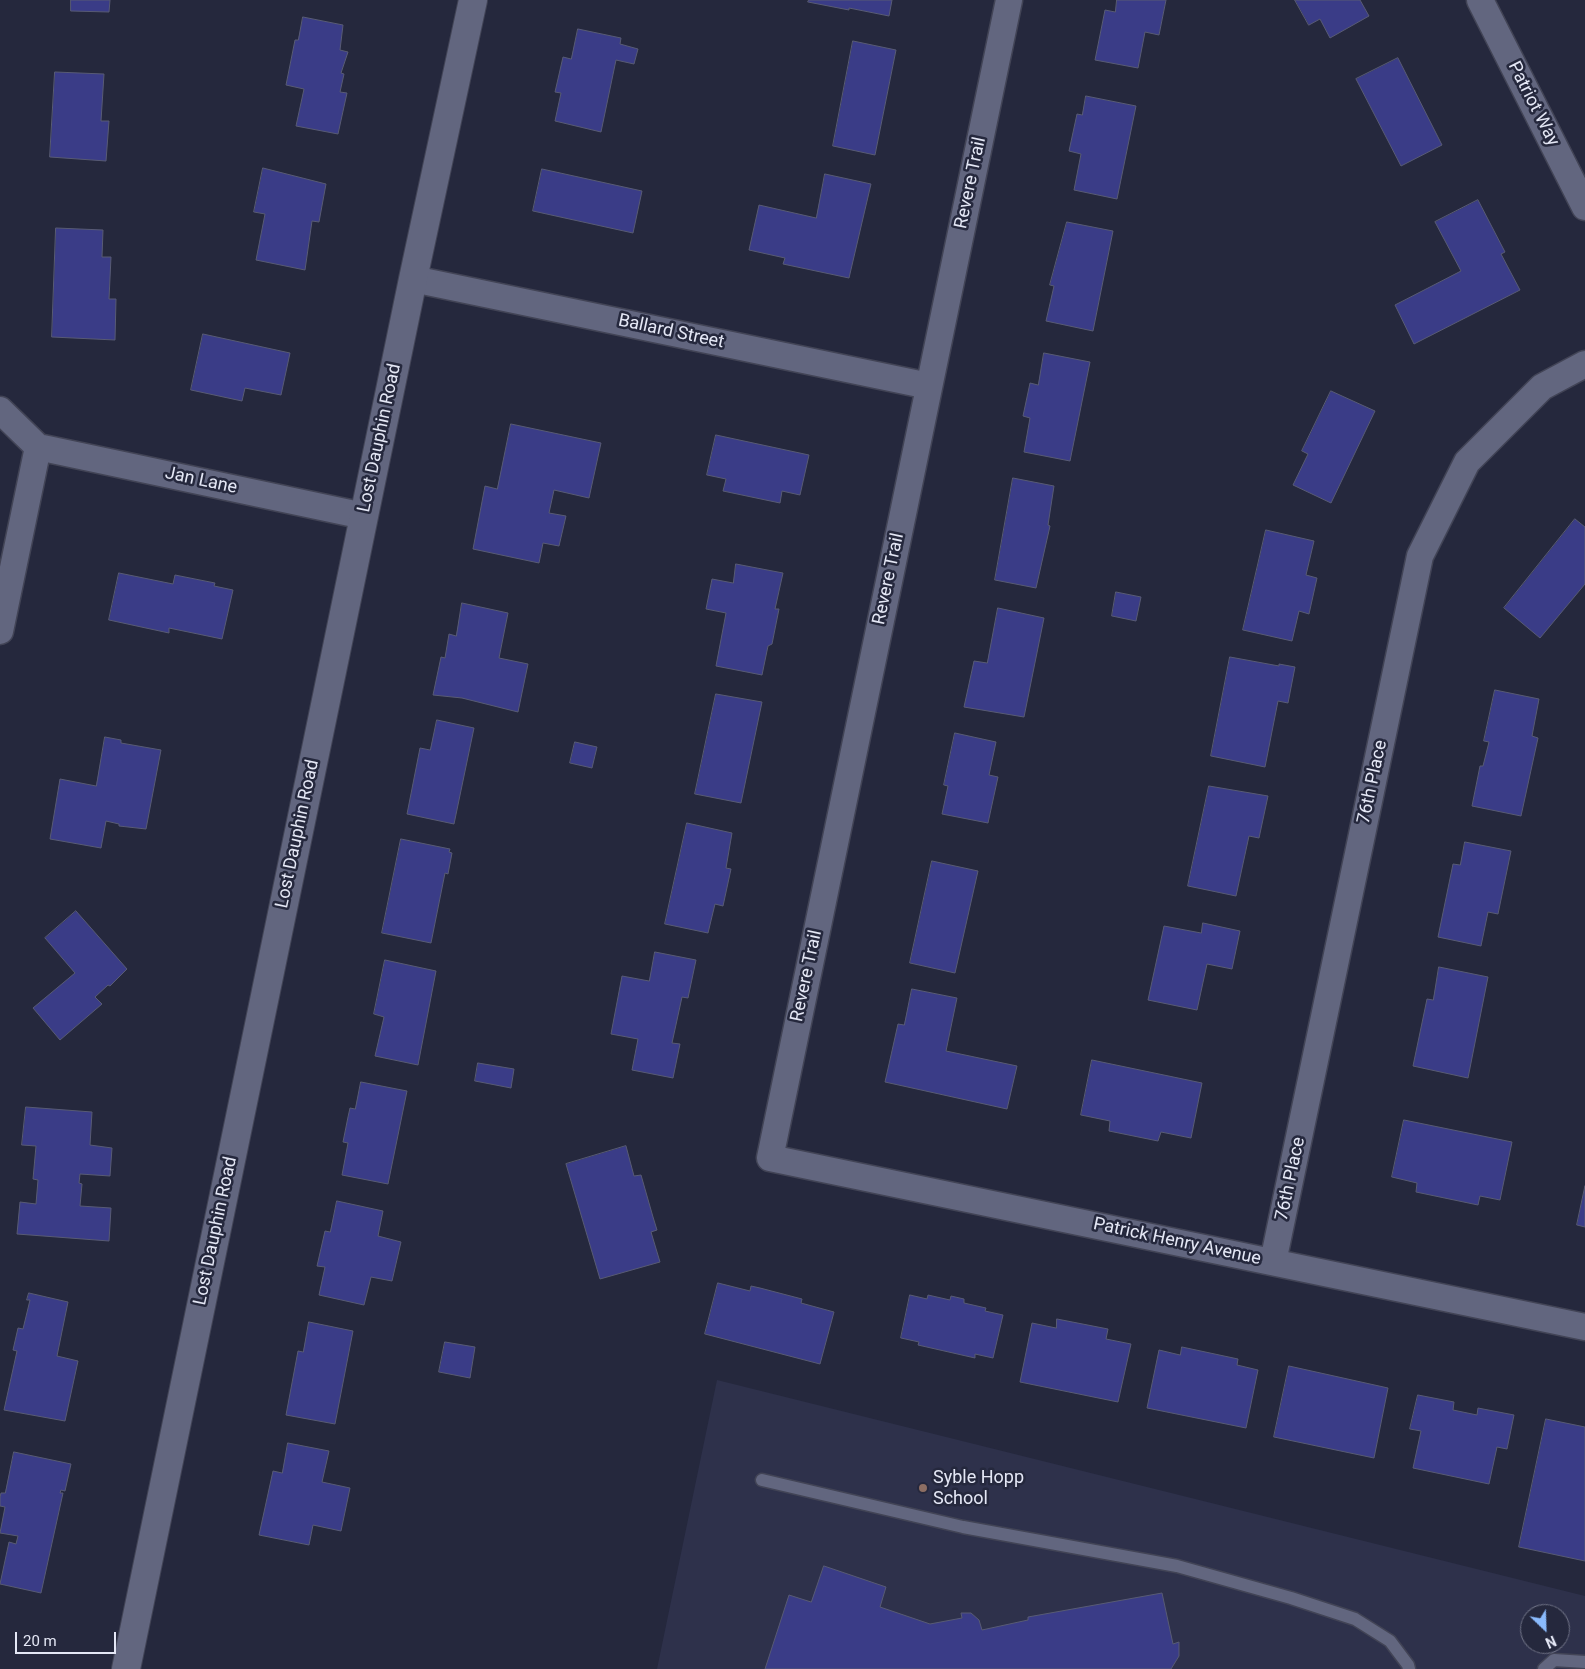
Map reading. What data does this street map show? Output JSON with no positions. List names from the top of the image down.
{
  "streets": {
    "street": [
      "Patriot Way",
      "Revere Trail",
      "Ballard Street",
      "Lost Dauphin Road",
      "Jan Lane",
      "76th Place",
      "Patrick Henry Avenue"
    ]
  },
  "crossings": [
    ["Revere Trail", "Ballard Street"],
    ["Revere Trail", "Patrick Henry Avenue"],
    ["Ballard Street", "Lost Dauphin Road"],
    ["Lost Dauphin Road", "Jan Lane"],
    ["76th Place", "Patrick Henry Avenue"]
  ],
  "places": ["Syble Hopp School"],
  "scale_bar": "20 m",
  "north": "bottom right"
}
